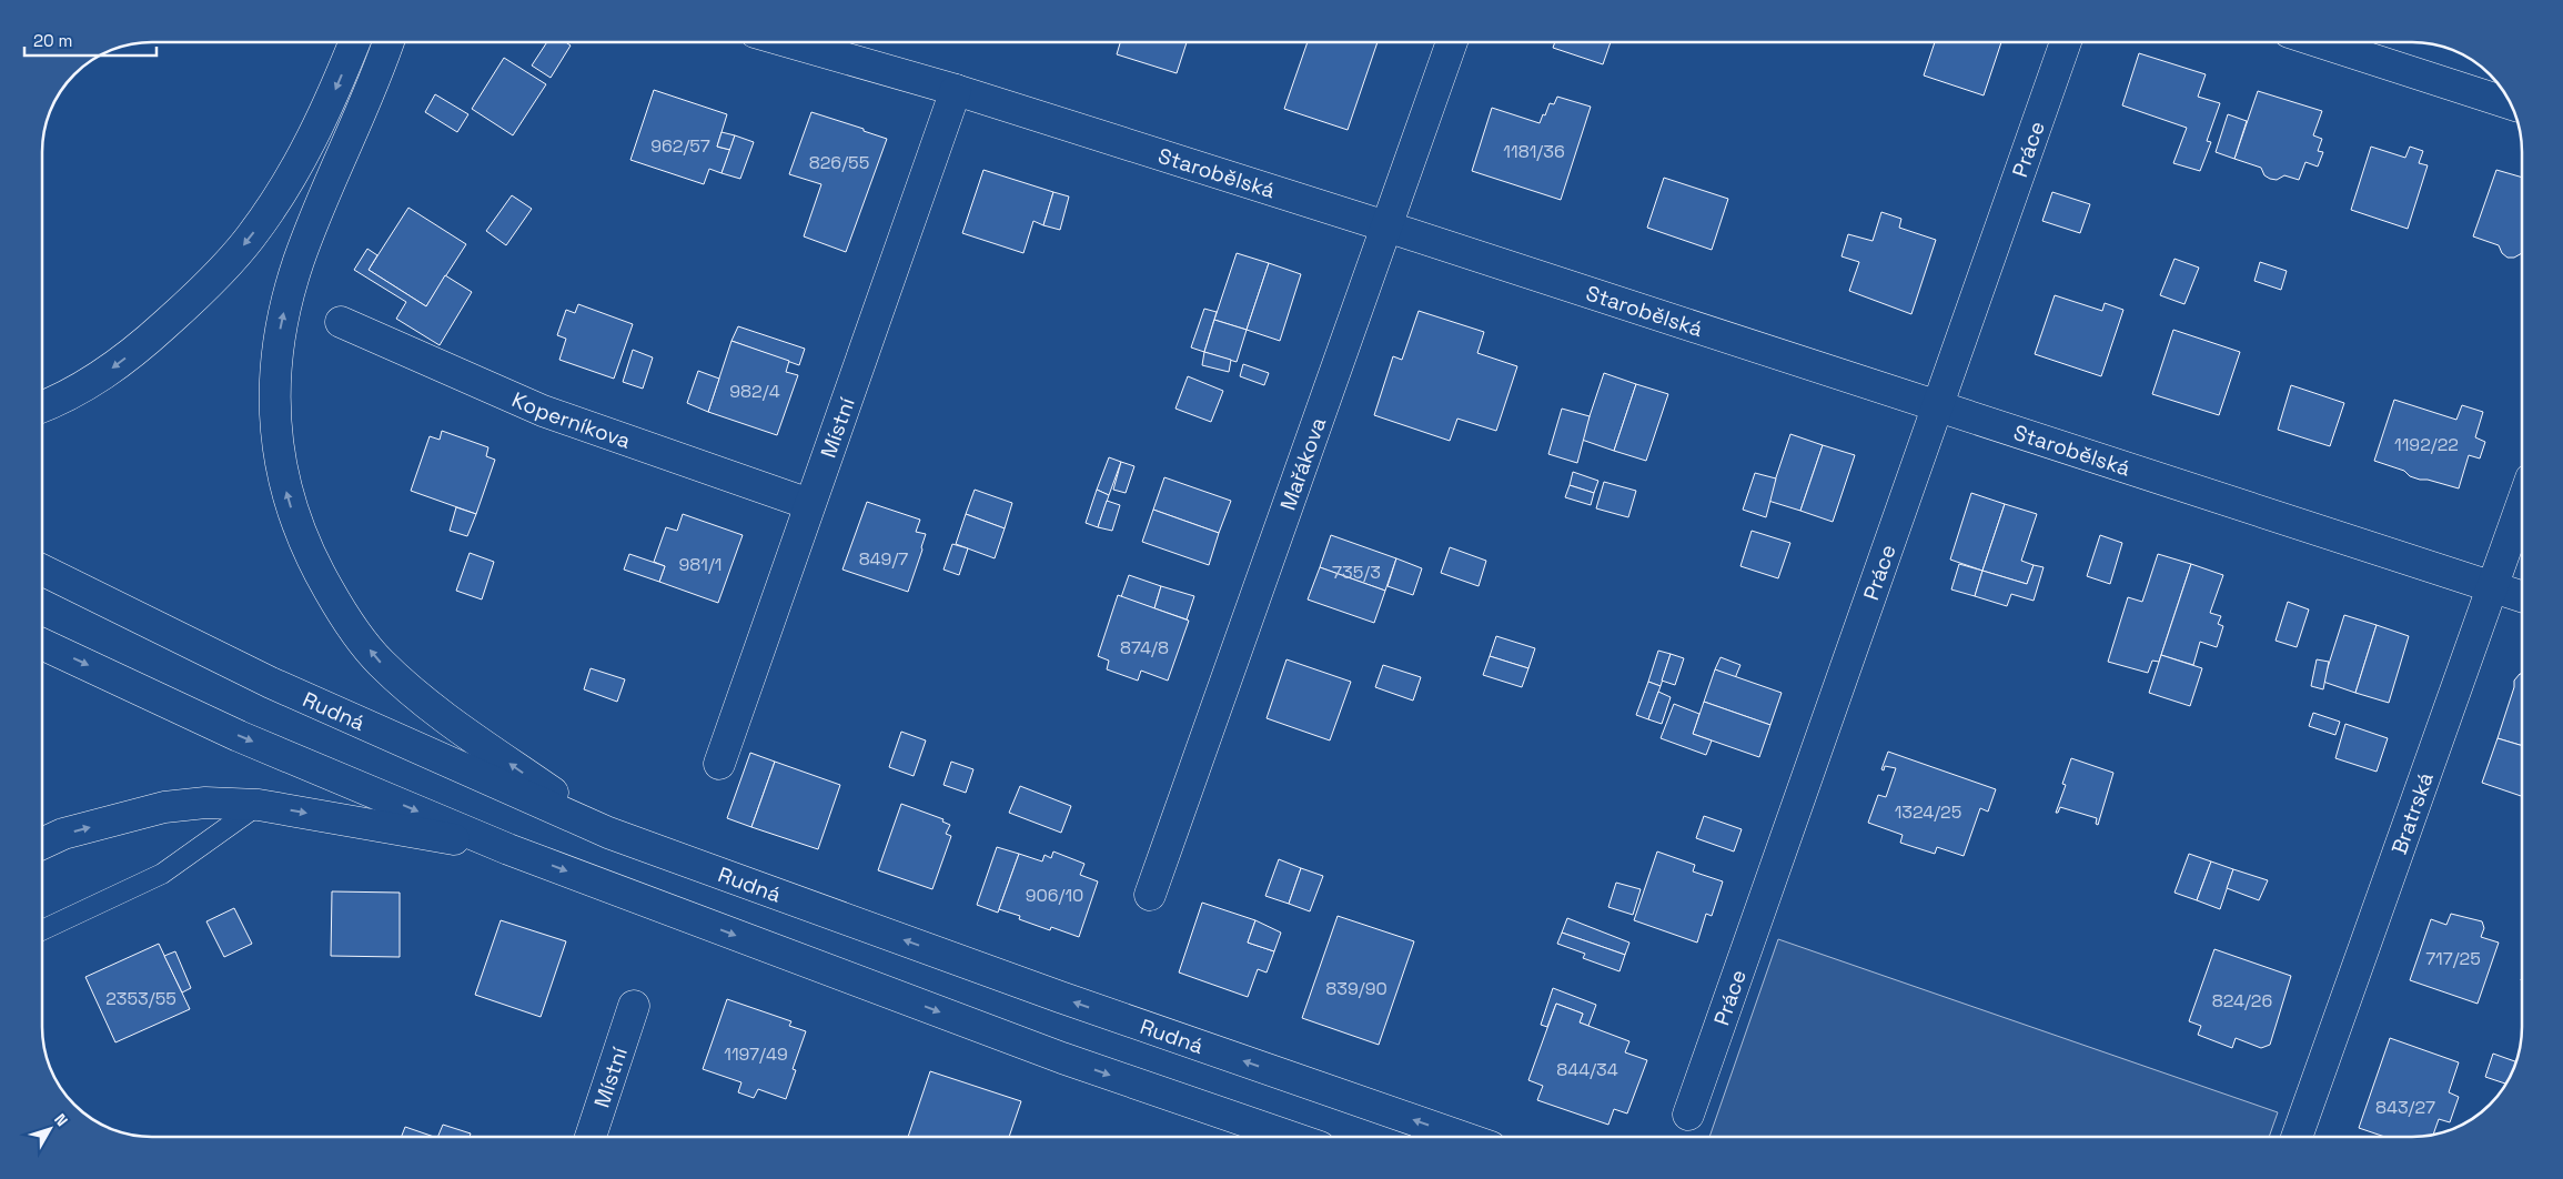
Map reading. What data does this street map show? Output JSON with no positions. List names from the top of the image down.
{
  "streets": {
    "main road": [
      "Práce",
      "Starobělská",
      "Koperníkova",
      "Místní",
      "Mařákova",
      "Rudná",
      "Bratrská"
    ]
  },
  "crossings": [
    ["Práce", "Starobělská"],
    ["Starobělská", "Místní"],
    ["Starobělská", "Mařákova"],
    ["Starobělská", "Bratrská"],
    ["Koperníkova", "Místní"]
  ],
  "house_numbers": [
    "962/57",
    "1181/36",
    "826/55",
    "982/4",
    "1192/22",
    "849/7",
    "981/1",
    "735/3",
    "874/8",
    "1324/25",
    "906/10",
    "717/25",
    "839/90",
    "2353/55",
    "824/26",
    "1197/49",
    "844/34",
    "843/27"
  ],
  "scale_bar": "20 m",
  "north": "top right"
}
